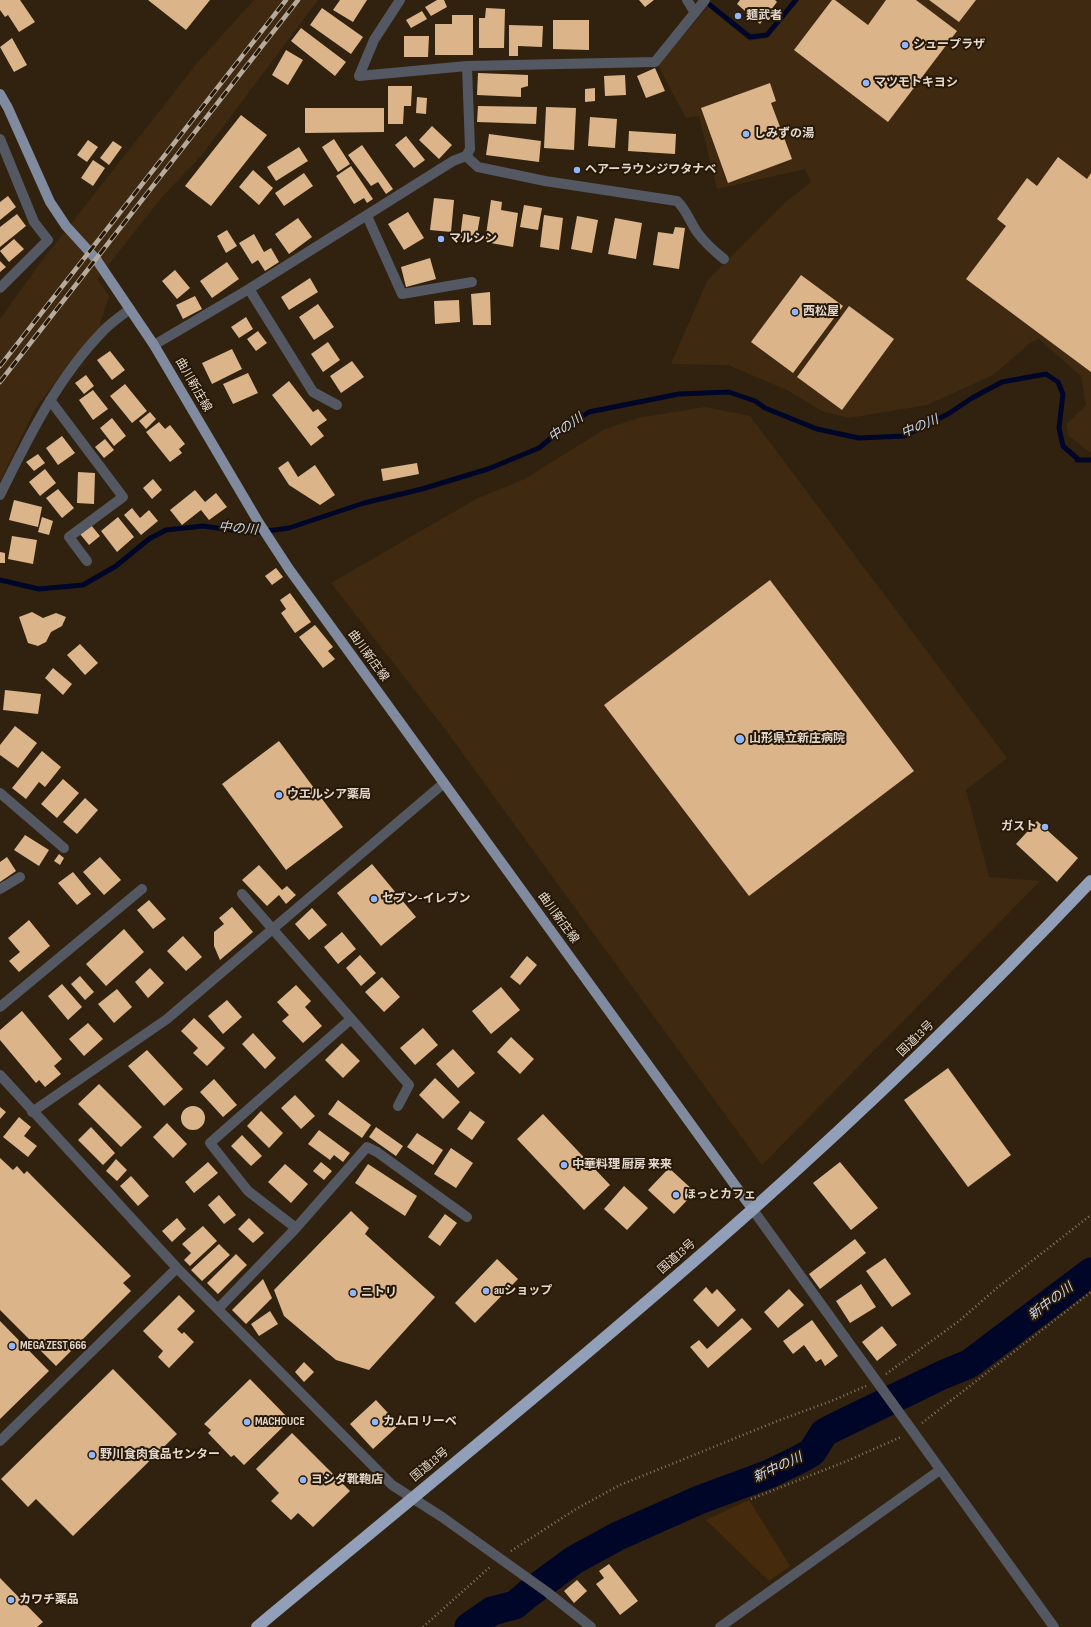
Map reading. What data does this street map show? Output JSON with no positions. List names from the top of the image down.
{
  "streets": {
    "highway": ["国道13号"],
    "main road": ["曲川新庄線"]
  },
  "crossings": [
    ["曲川新庄線", "国道13号"]
  ],
  "water": ["中の川", "新中の川"],
  "places": [
    "麺武者",
    "シュープラザ",
    "マツモトキヨシ",
    "しみずの湯",
    "ヘアーラウンジワタナベ",
    "マルシン",
    "西松屋",
    "山形県立新庄病院",
    "ウエルシア薬局",
    "ガスト",
    "セブン-イレブン",
    "中華料理 厨房 来来",
    "ほっとカフェ",
    "auショップ",
    "ニトリ",
    "MEGA ZEST 666",
    "MACHOUCE",
    "カムロ リーベ",
    "野川食肉食品センター",
    "ヨシダ靴鞄店",
    "カワチ薬品"
  ]
}
